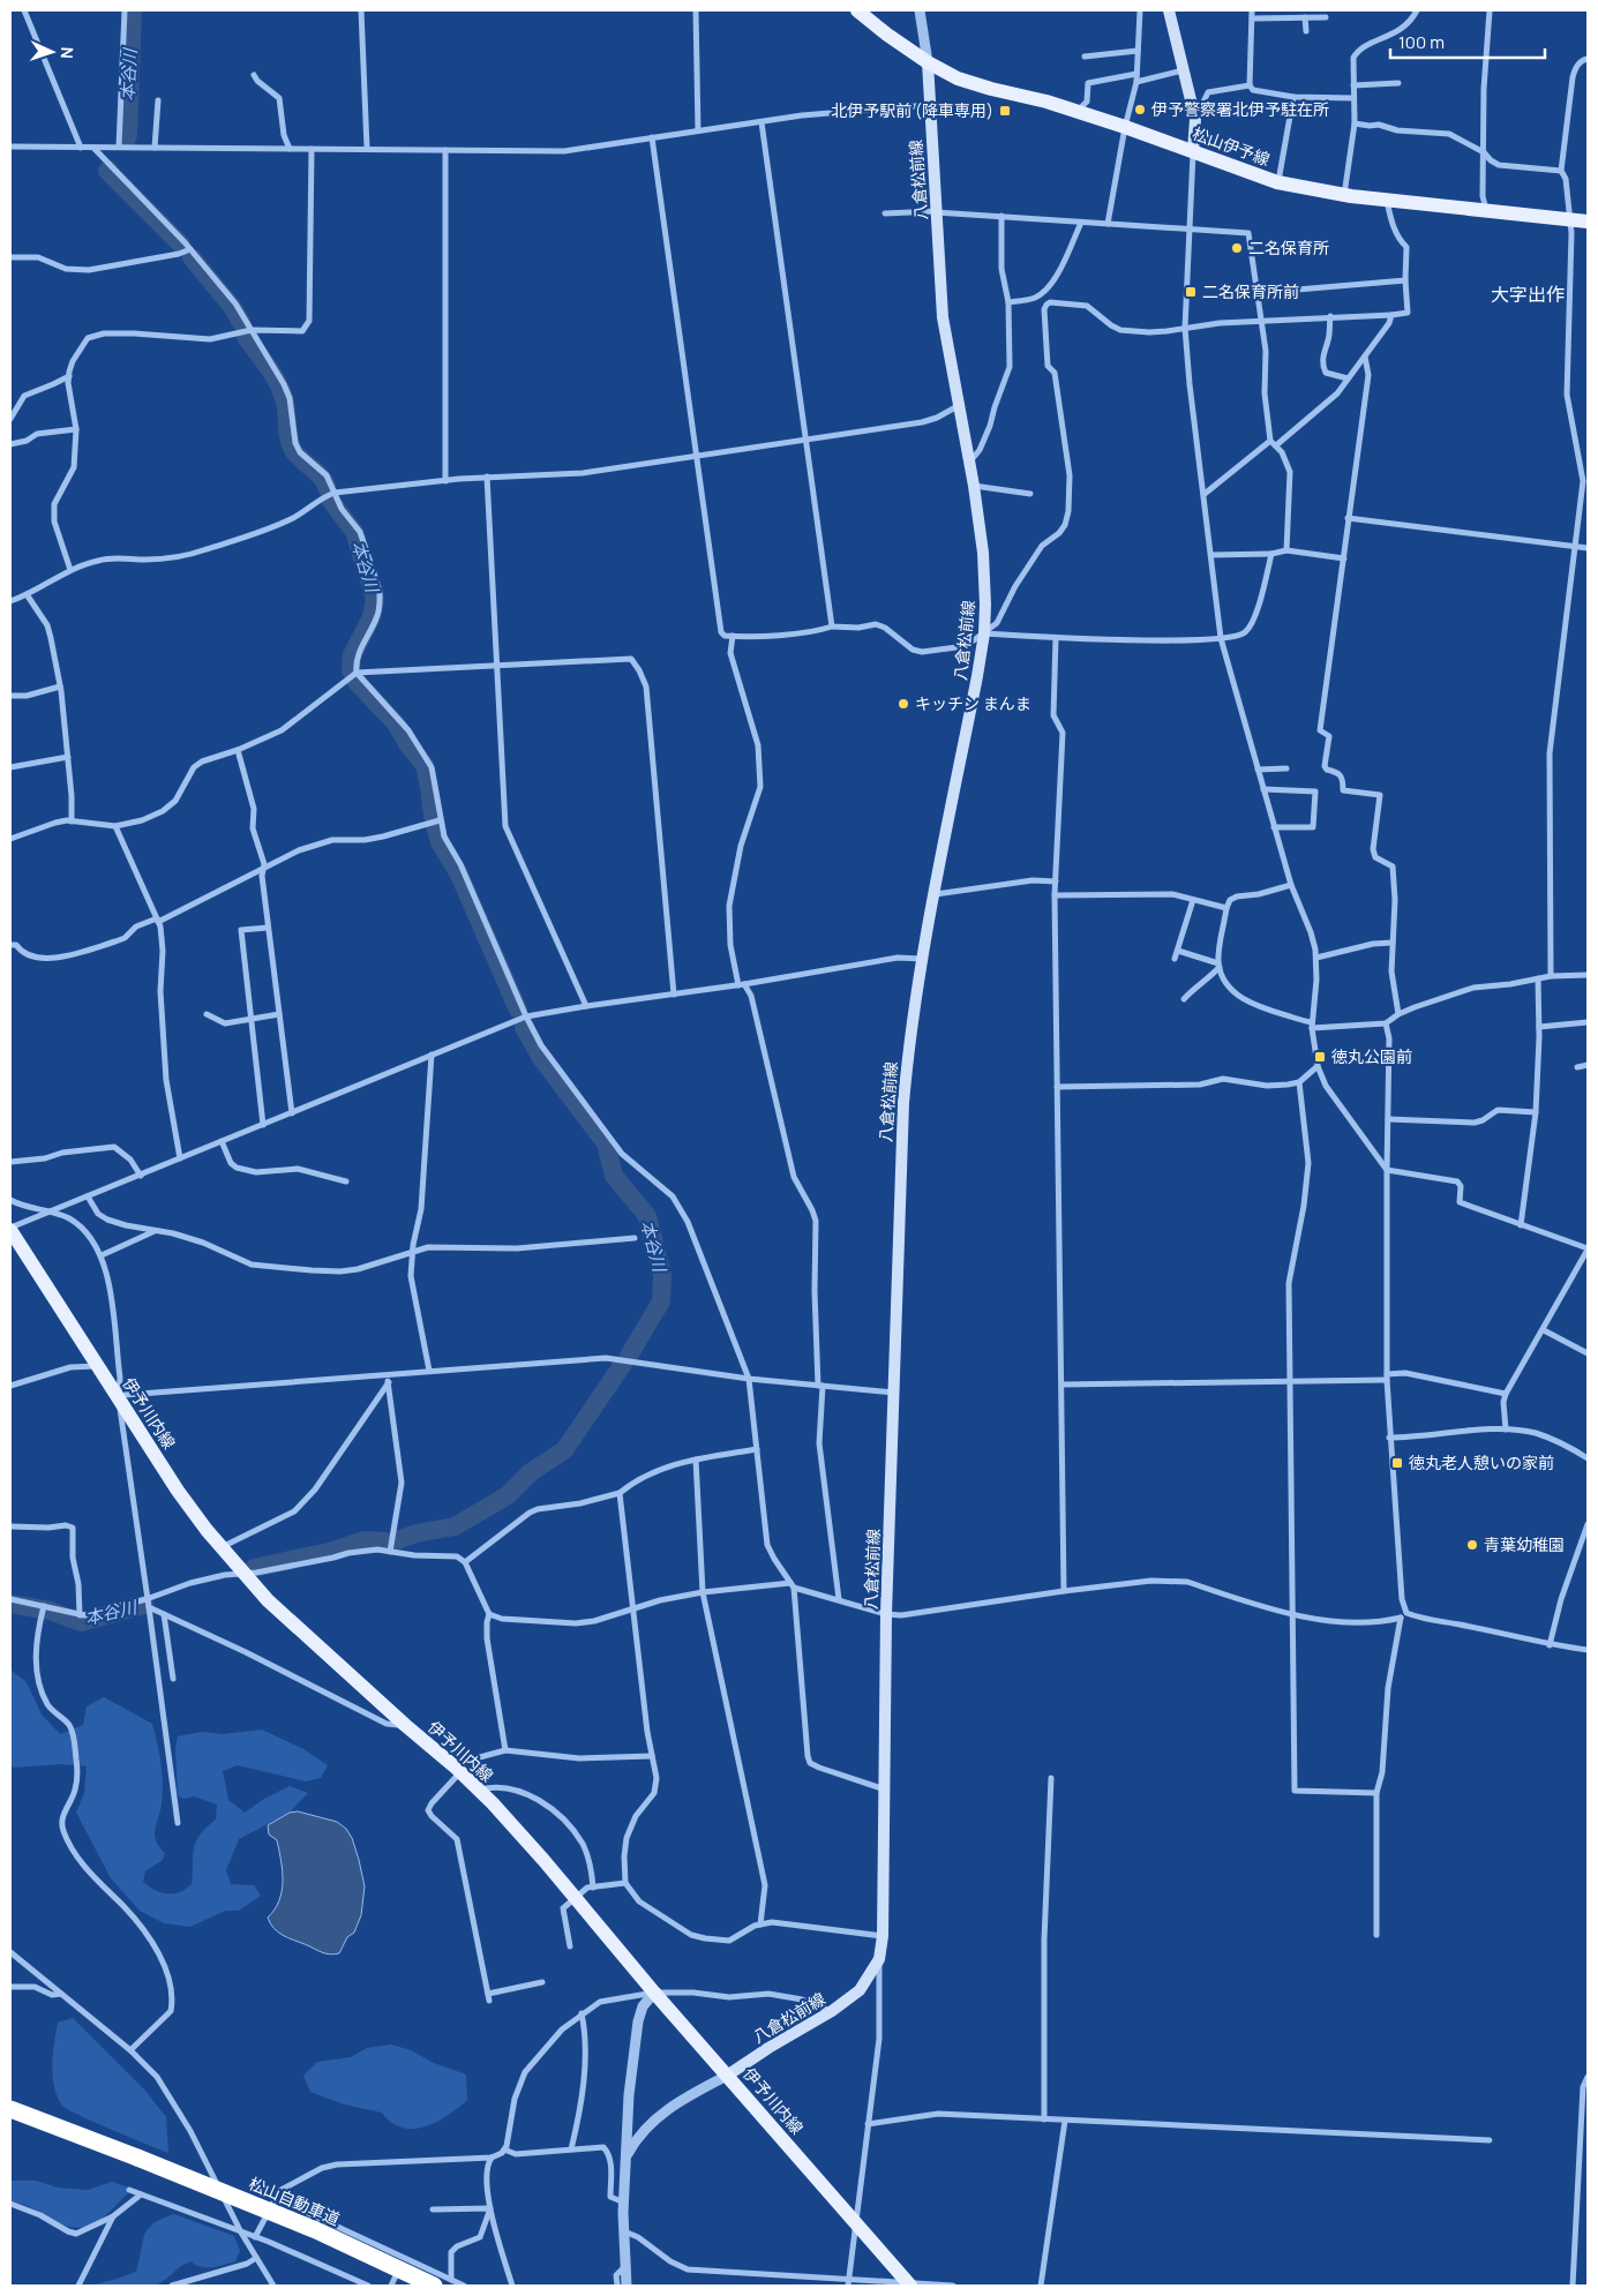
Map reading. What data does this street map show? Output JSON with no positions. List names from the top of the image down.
{
  "streets": {
    "highway": ["松山自動車道"],
    "main road": ["松山伊予線", "八倉松前線", "伊予川内線"]
  },
  "crossings": [
    ["松山伊予線", "八倉松前線"],
    ["八倉松前線", "伊予川内線"]
  ],
  "districts": ["大字出作"],
  "water": ["本谷川"],
  "places": {
    "other": [
      "伊予警察署北伊予駐在所",
      "二名保育所",
      "キッチン まんま",
      "青葉幼稚園"
    ],
    "transit": [
      "北伊予駅前 (降車専用)",
      "二名保育所前",
      "徳丸公園前",
      "徳丸老人憩いの家前"
    ]
  },
  "scale_bar": "100 m",
  "north": "right"
}
